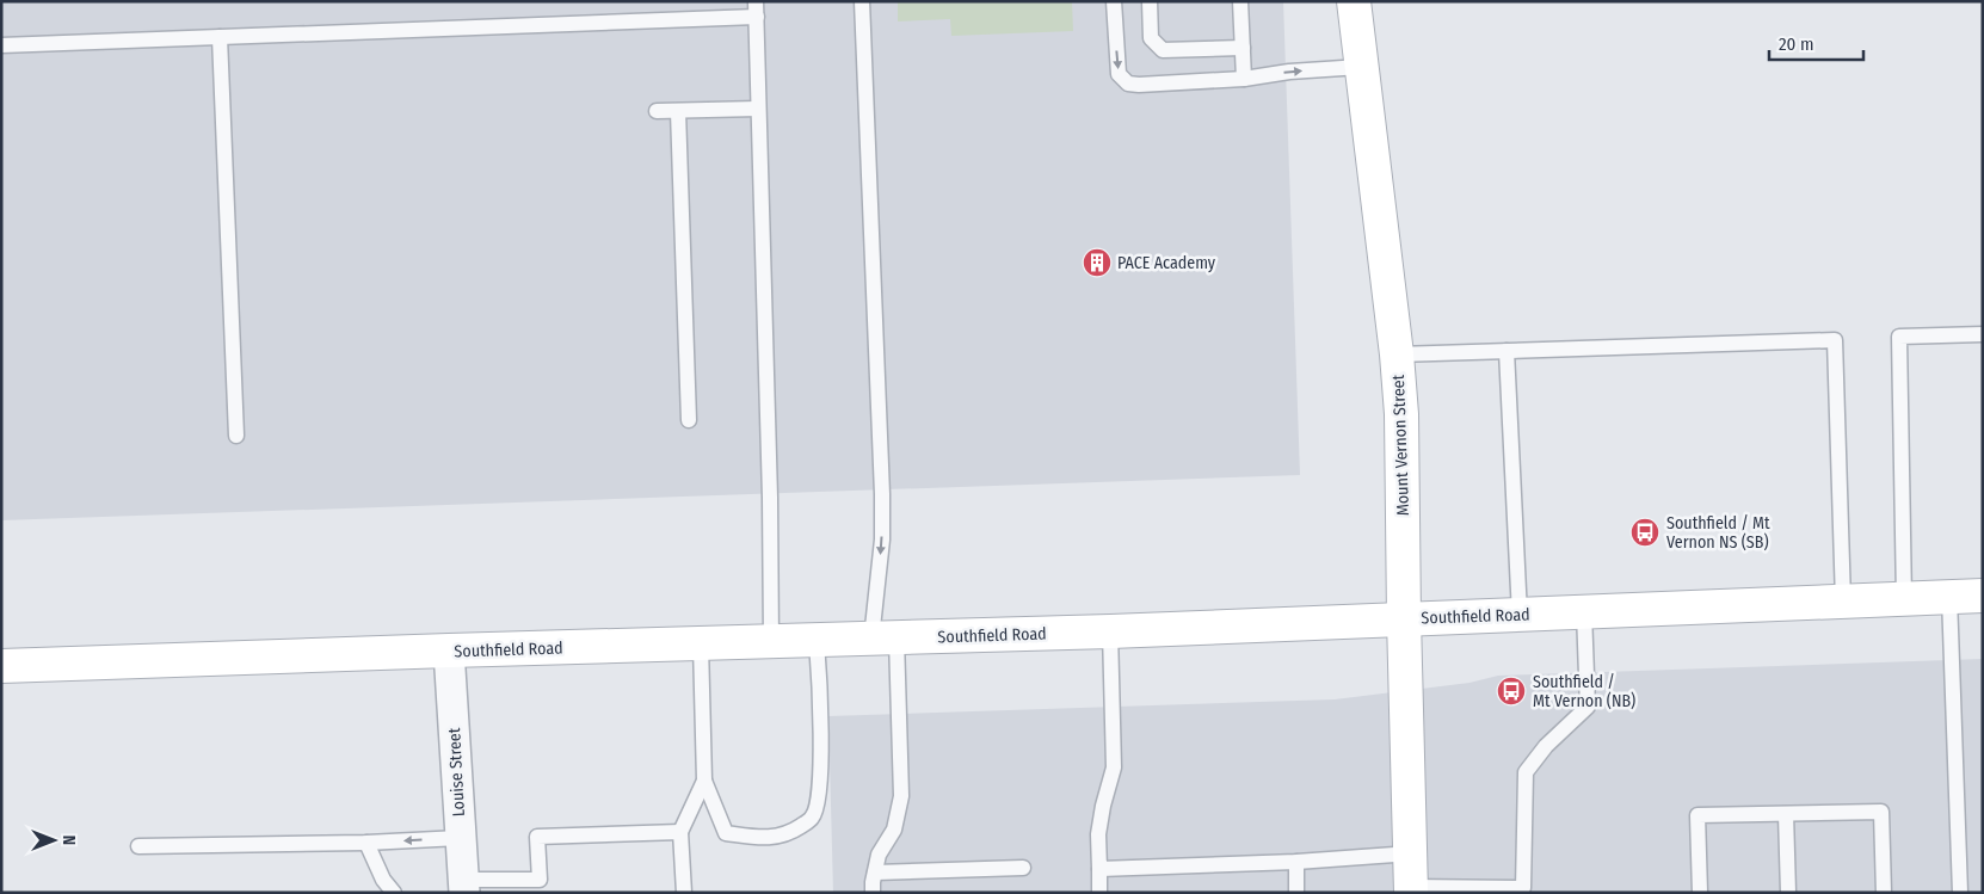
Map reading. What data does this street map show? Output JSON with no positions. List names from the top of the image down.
{
  "streets": {
    "main road": ["Mount Vernon Street", "Southfield Road"],
    "street": ["Louise Street"]
  },
  "crossings": [
    ["Mount Vernon Street", "Southfield Road"],
    ["Southfield Road", "Louise Street"]
  ],
  "places": {
    "building": ["PACE Academy"],
    "bus stop": ["Southfield / Mt Vernon NS (SB)", "Southfield / Mt Vernon (NB)"]
  },
  "scale_bar": "20 m",
  "north": "right"
}
